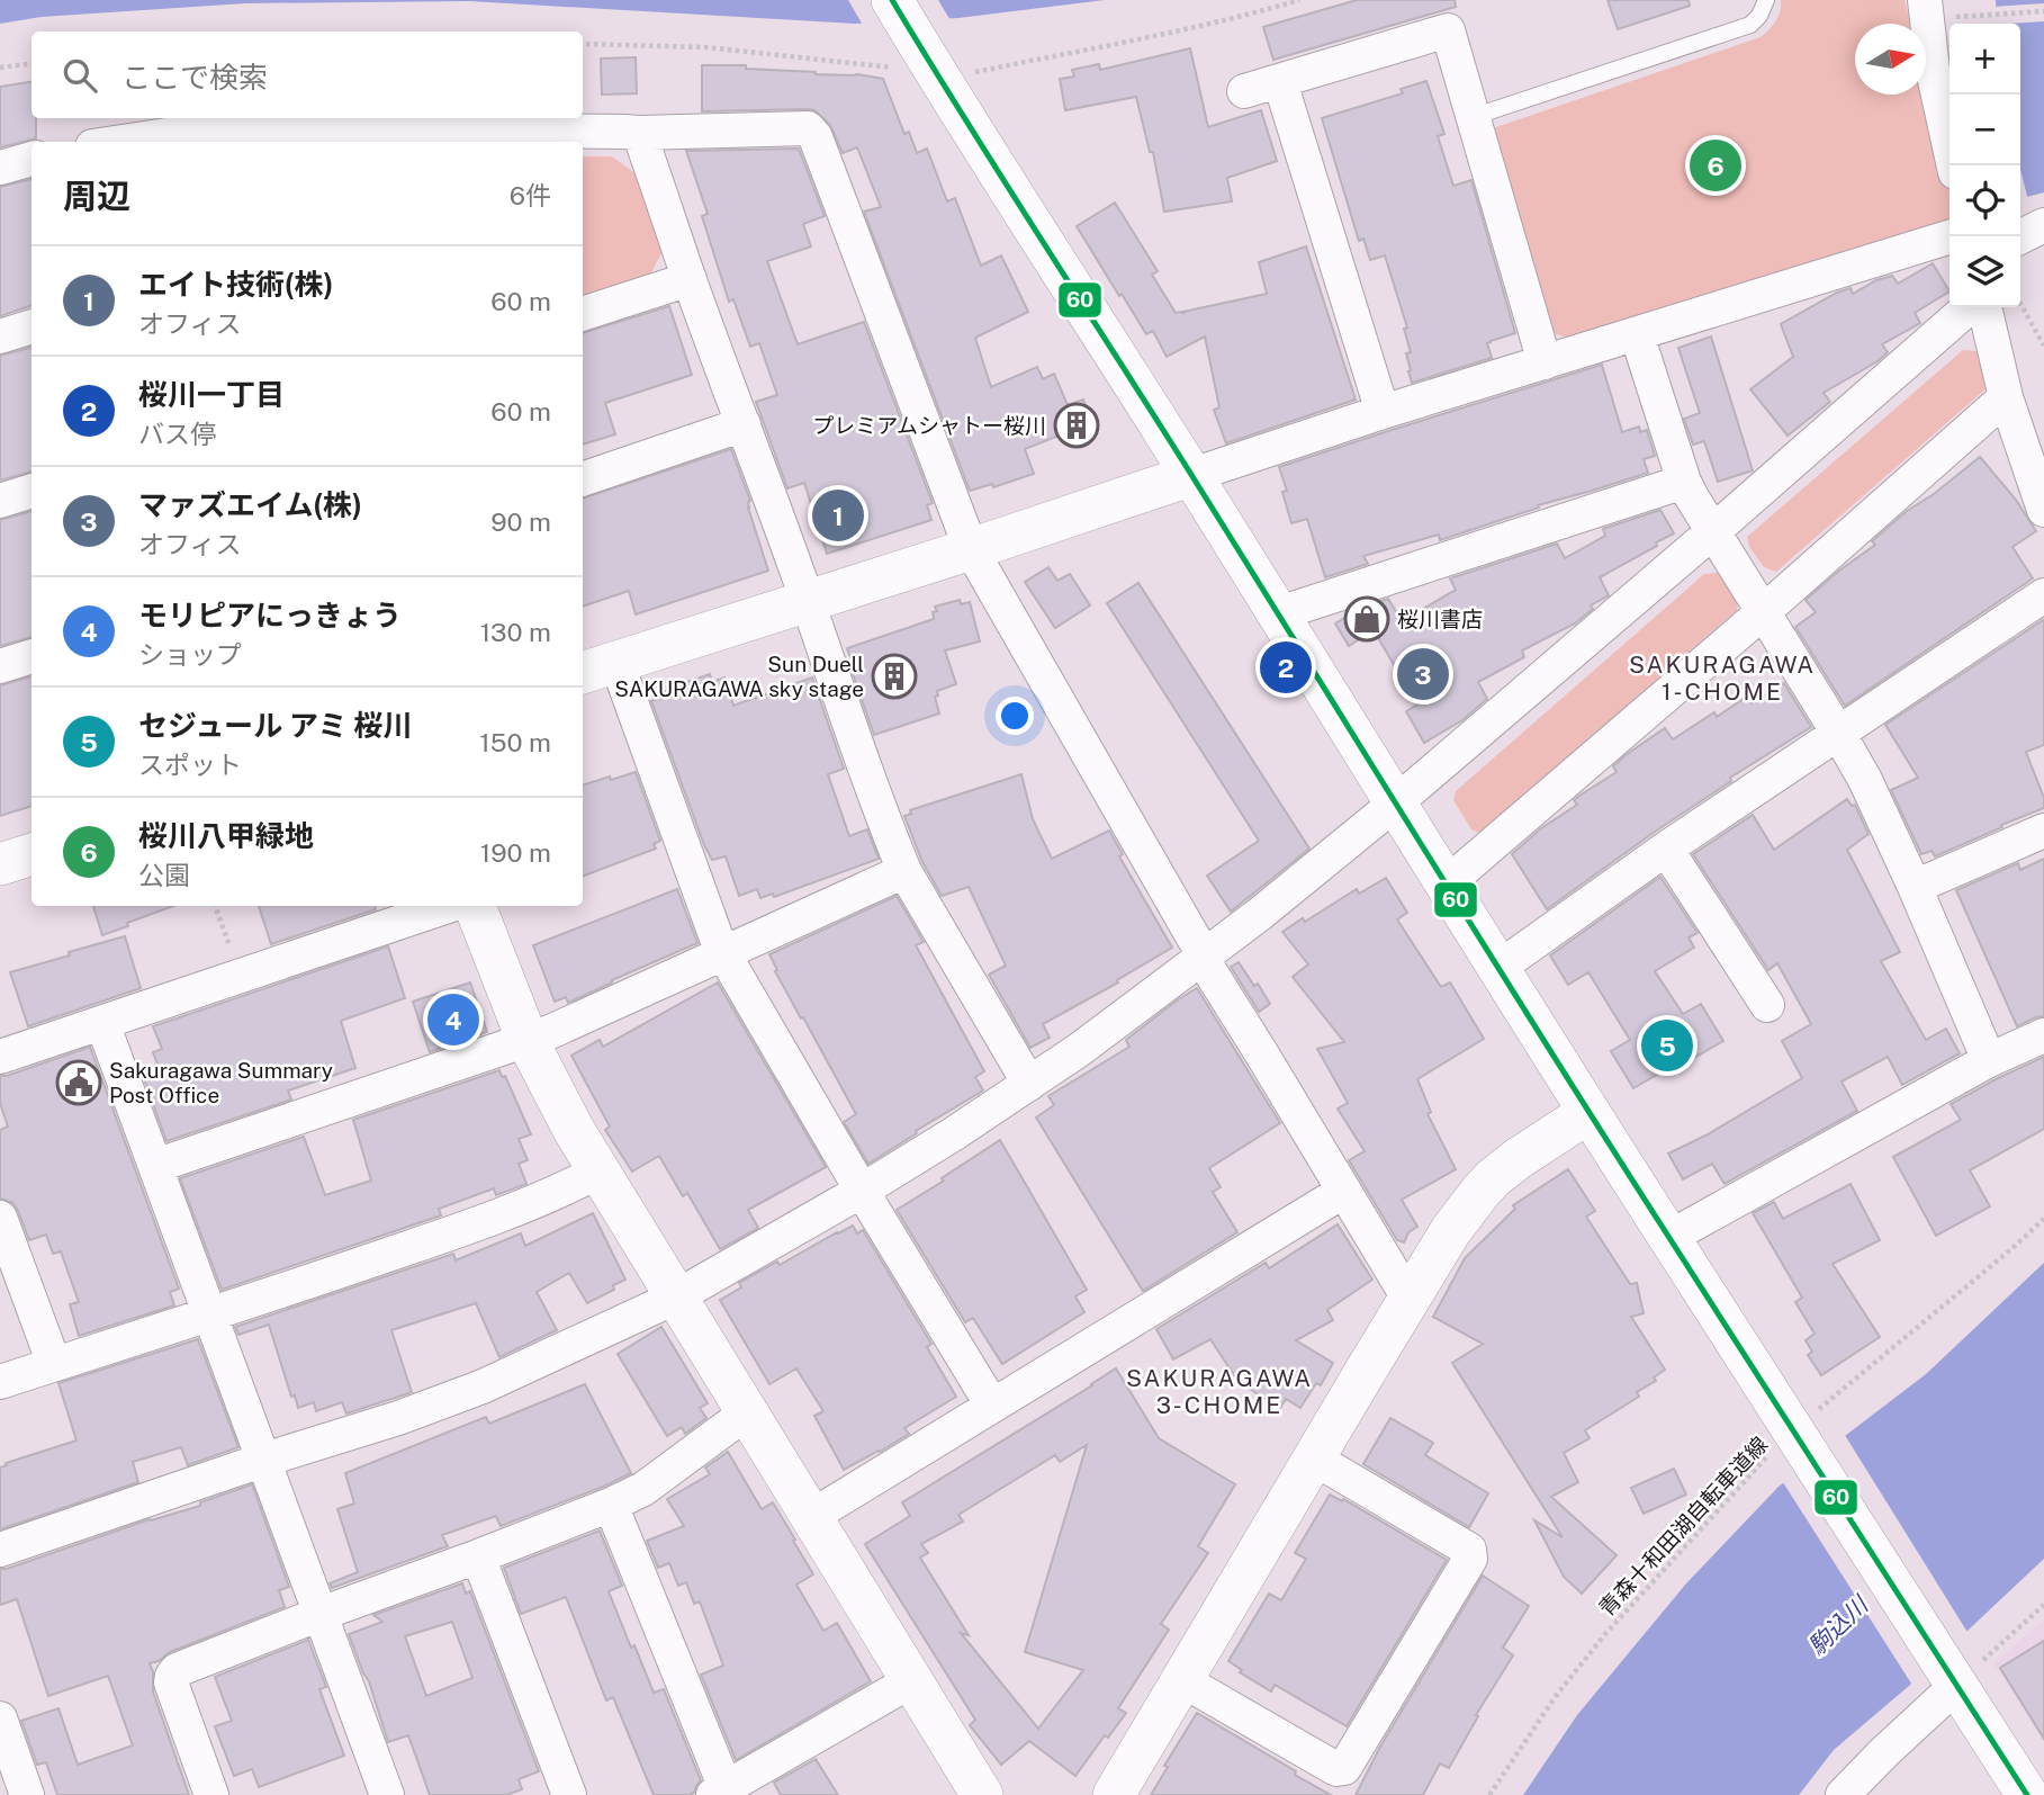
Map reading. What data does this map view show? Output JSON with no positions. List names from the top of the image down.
{
  "streets": {
    "path": ["青森十和田湖自転車道線"]
  },
  "districts": ["SAKURAGAWA 1-CHOME", "SAKURAGAWA 3-CHOME"],
  "water": ["駒込川"],
  "places": {
    "building": ["プレミアムシャトー桜川", "Sun Duell SAKURAGAWA sky stage"],
    "shop": ["桜川書店"],
    "public building": ["Sakuragawa Summary Post Office"]
  },
  "lines": ["transit line 60"],
  "north": "right",
  "page": {
    "map_buttons": ["+", "−"],
    "search": "ここで検索",
    "pins": [
      "6",
      "1",
      "2",
      "3",
      "4",
      "5"
    ],
    "heading": ["周辺", "6件"],
    "list": [
      {
        "mark": "1",
        "name": "エイト技術(株)",
        "note": "オフィス",
        "value": "60 m"
      },
      {
        "mark": "2",
        "name": "桜川一丁目",
        "note": "バス停",
        "value": "60 m"
      },
      {
        "mark": "3",
        "name": "マァズエイム(株)",
        "note": "オフィス",
        "value": "90 m"
      },
      {
        "mark": "4",
        "name": "モリピアにっきょう",
        "note": "ショップ",
        "value": "130 m"
      },
      {
        "mark": "5",
        "name": "セジュール アミ 桜川",
        "note": "スポット",
        "value": "150 m"
      },
      {
        "mark": "6",
        "name": "桜川八甲緑地",
        "note": "公園",
        "value": "190 m"
      }
    ]
  }
}
